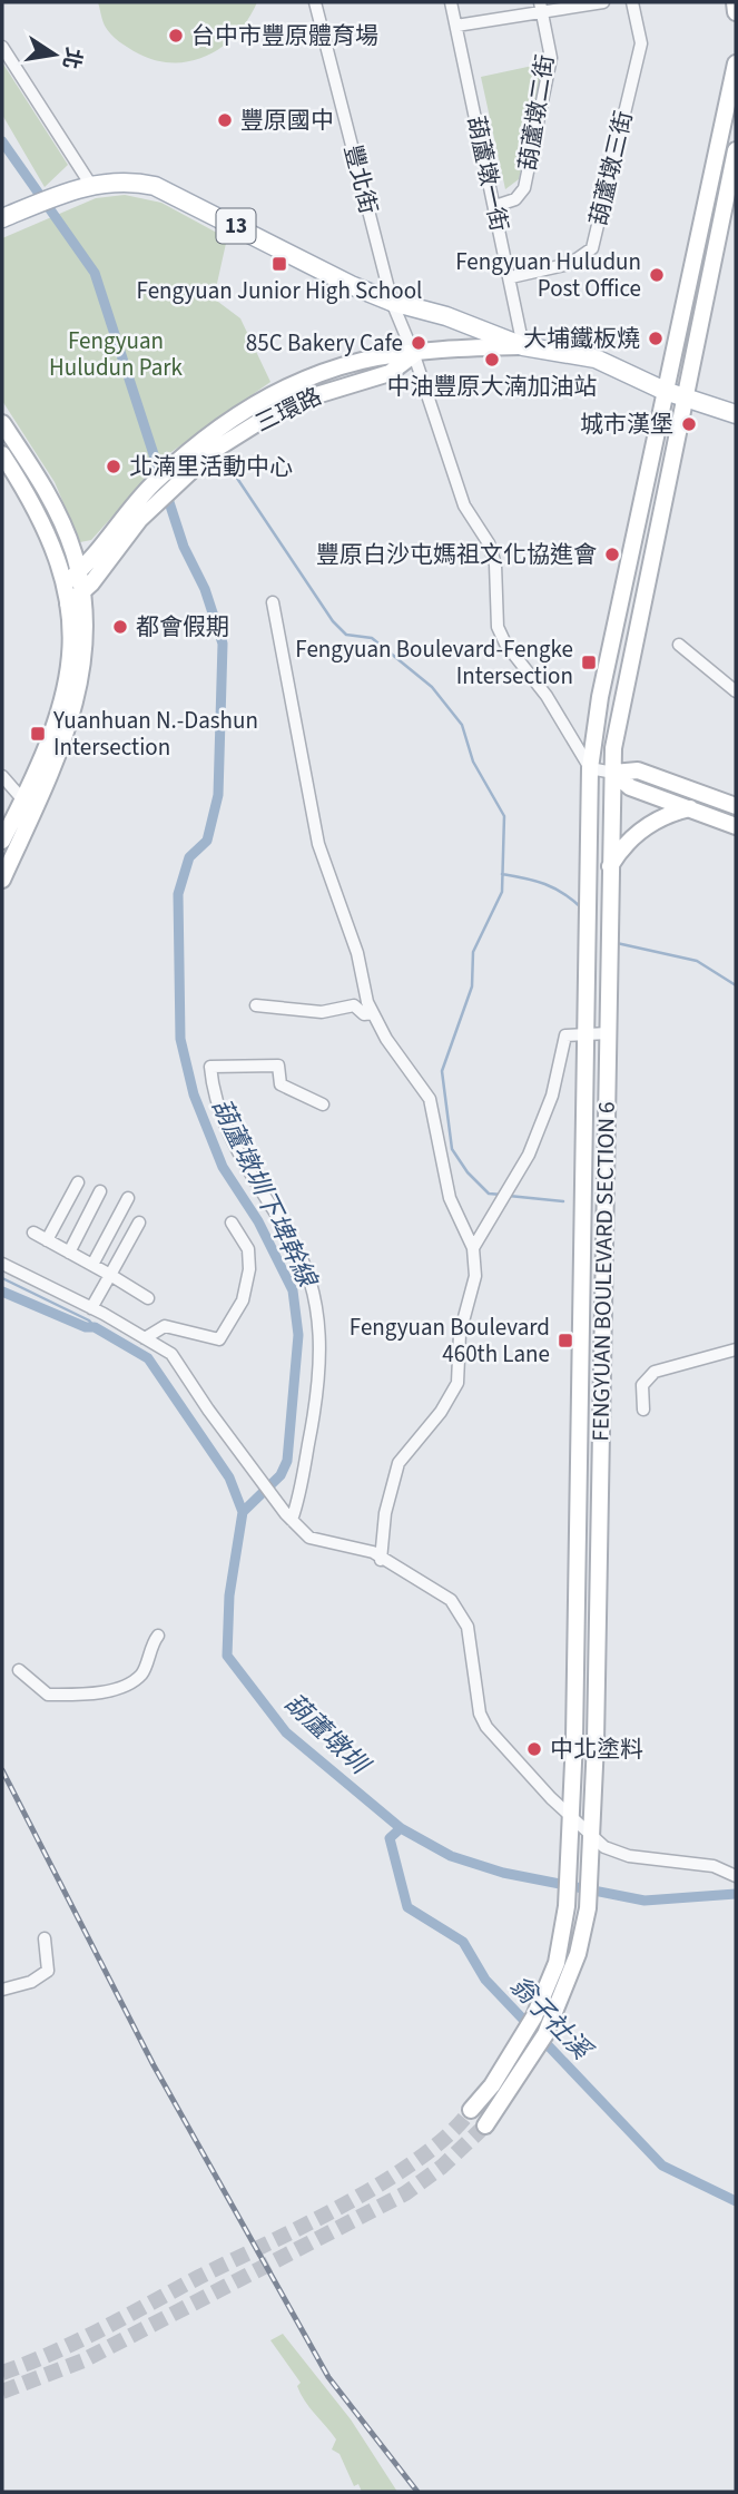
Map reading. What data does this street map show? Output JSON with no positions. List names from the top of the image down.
{
  "streets": {
    "main road": ["13"],
    "street": [
      "葫蘆墩二街",
      "葫蘆墩三街",
      "葫蘆墩一街",
      "豐北街",
      "三環路",
      "FENGYUAN BOULEVARD SECTION 6"
    ]
  },
  "crossings": [
    ["葫蘆墩二街", "葫蘆墩一街"],
    ["葫蘆墩三街", "葫蘆墩一街"],
    ["葫蘆墩一街", "13"],
    ["葫蘆墩一街", "三環路"],
    ["豐北街", "13"],
    ["豐北街", "三環路"],
    ["豐北街", "FENGYUAN BOULEVARD SECTION 6"],
    ["13", "三環路"],
    ["13", "FENGYUAN BOULEVARD SECTION 6"]
  ],
  "water": ["葫蘆墩圳下埤幹線", "葫蘆墩圳", "翁子社溪"],
  "parks": ["Fengyuan Huludun Park"],
  "places": {
    "other": [
      "台中市豐原體育場",
      "豐原國中",
      "Fengyuan Huludun Post Office",
      "大埔鐵板燒",
      "85C Bakery Cafe",
      "中油豐原大湳加油站",
      "城市漢堡",
      "北湳里活動中心",
      "豐原白沙屯媽祖文化協進會",
      "都會假期",
      "中北塗料"
    ],
    "transit": [
      "Fengyuan Junior High School",
      "Fengyuan Boulevard-Fengke Intersection",
      "Yuanhuan N.-Dashun Intersection",
      "Fengyuan Boulevard 460th Lane"
    ]
  },
  "north": "right"
}
